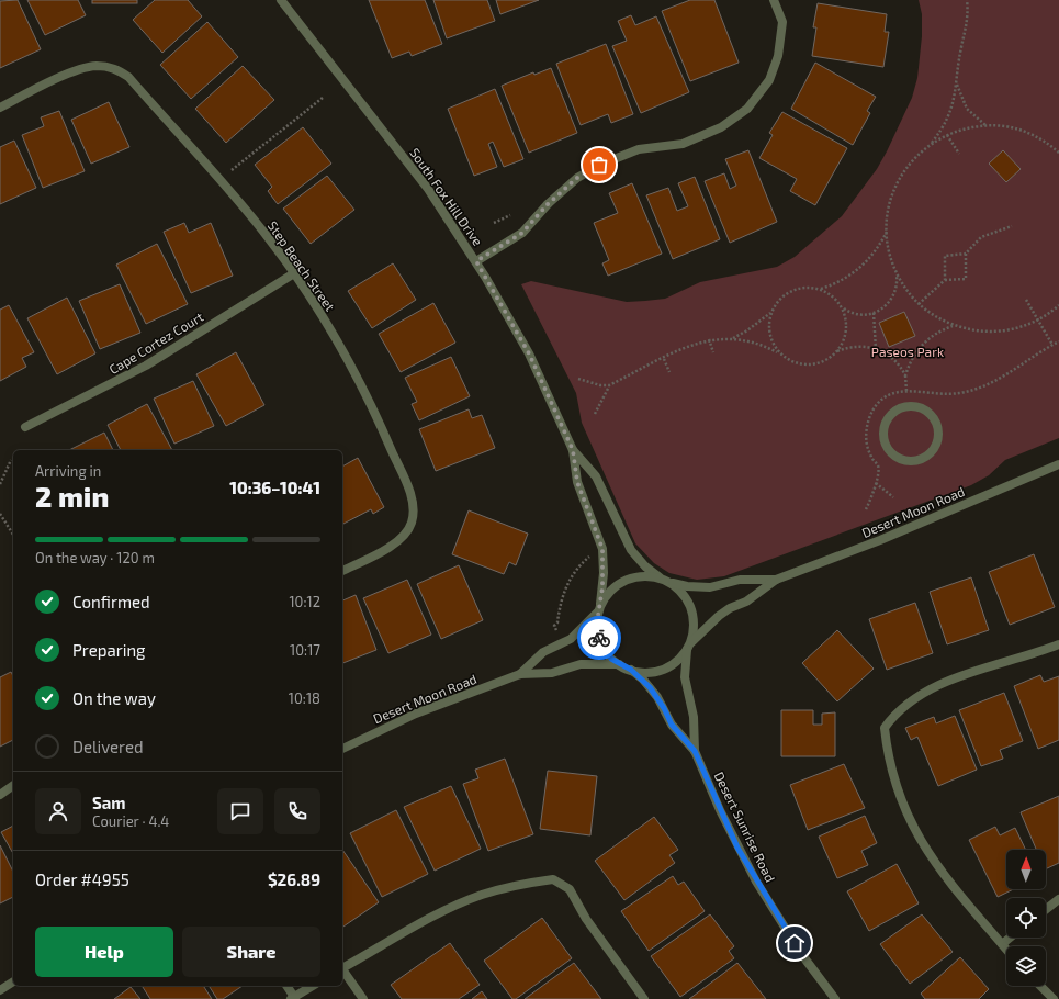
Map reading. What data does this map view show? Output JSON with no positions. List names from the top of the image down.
{
  "streets": {
    "street": [
      "South Fox Hill Drive",
      "Step Beach Street",
      "Cape Cortez Court",
      "Desert Moon Road",
      "Desert Sunrise Road"
    ]
  },
  "crossings": [
    ["South Fox Hill Drive", "Desert Moon Road"],
    ["South Fox Hill Drive", "Desert Sunrise Road"],
    ["Step Beach Street", "Cape Cortez Court"],
    ["Desert Moon Road", "Desert Sunrise Road"]
  ],
  "parks": ["Paseos Park"],
  "north": "top",
  "page": {
    "heading": ["2 min", "Arriving in", "10:36–10:41"],
    "panel": [
      "Sam",
      "Courier · 4.4",
      "Order #4955",
      "$26.89"
    ],
    "bar": "On the way · 120 m",
    "list": [
      ["Confirmed", "10:12"],
      ["Preparing", "10:17"],
      ["On the way", "10:18"],
      "Delivered"
    ],
    "buttons": ["Help", "Share"]
  }
}
